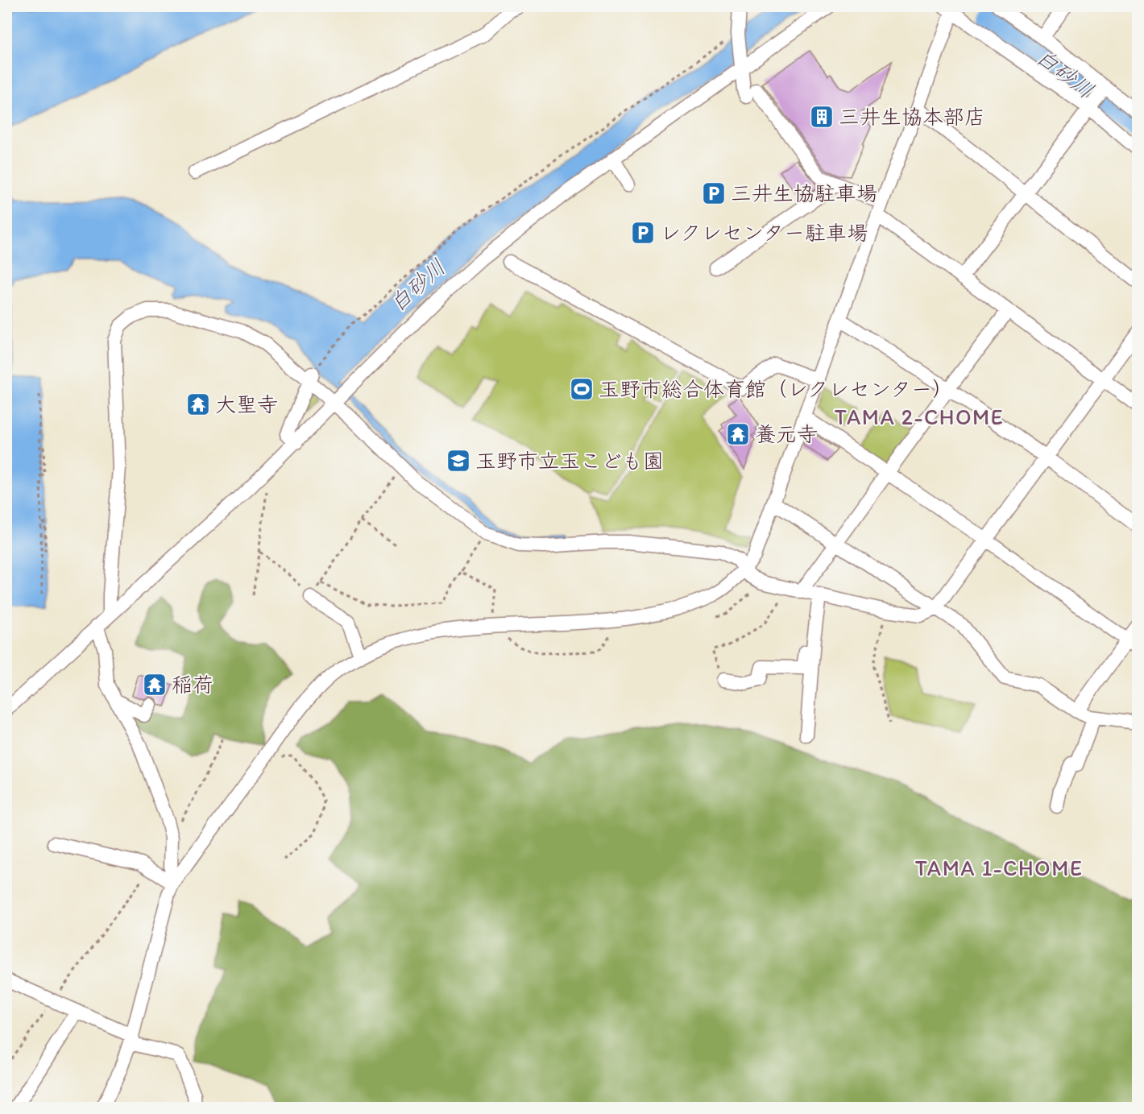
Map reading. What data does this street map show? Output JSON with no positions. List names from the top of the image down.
{
  "districts": ["TAMA 2-CHOME", "TAMA 1-CHOME"],
  "water": ["白砂川"],
  "places": {
    "building": ["三井生協本部店"],
    "parking": ["三井生協駐車場", "レクレセンター駐車場"],
    "sports": ["玉野市総合体育館（レクレセンター）"],
    "temple": ["大聖寺", "養元寺", "稲荷"],
    "school or university": ["玉野市立玉こども園"]
  }
}
